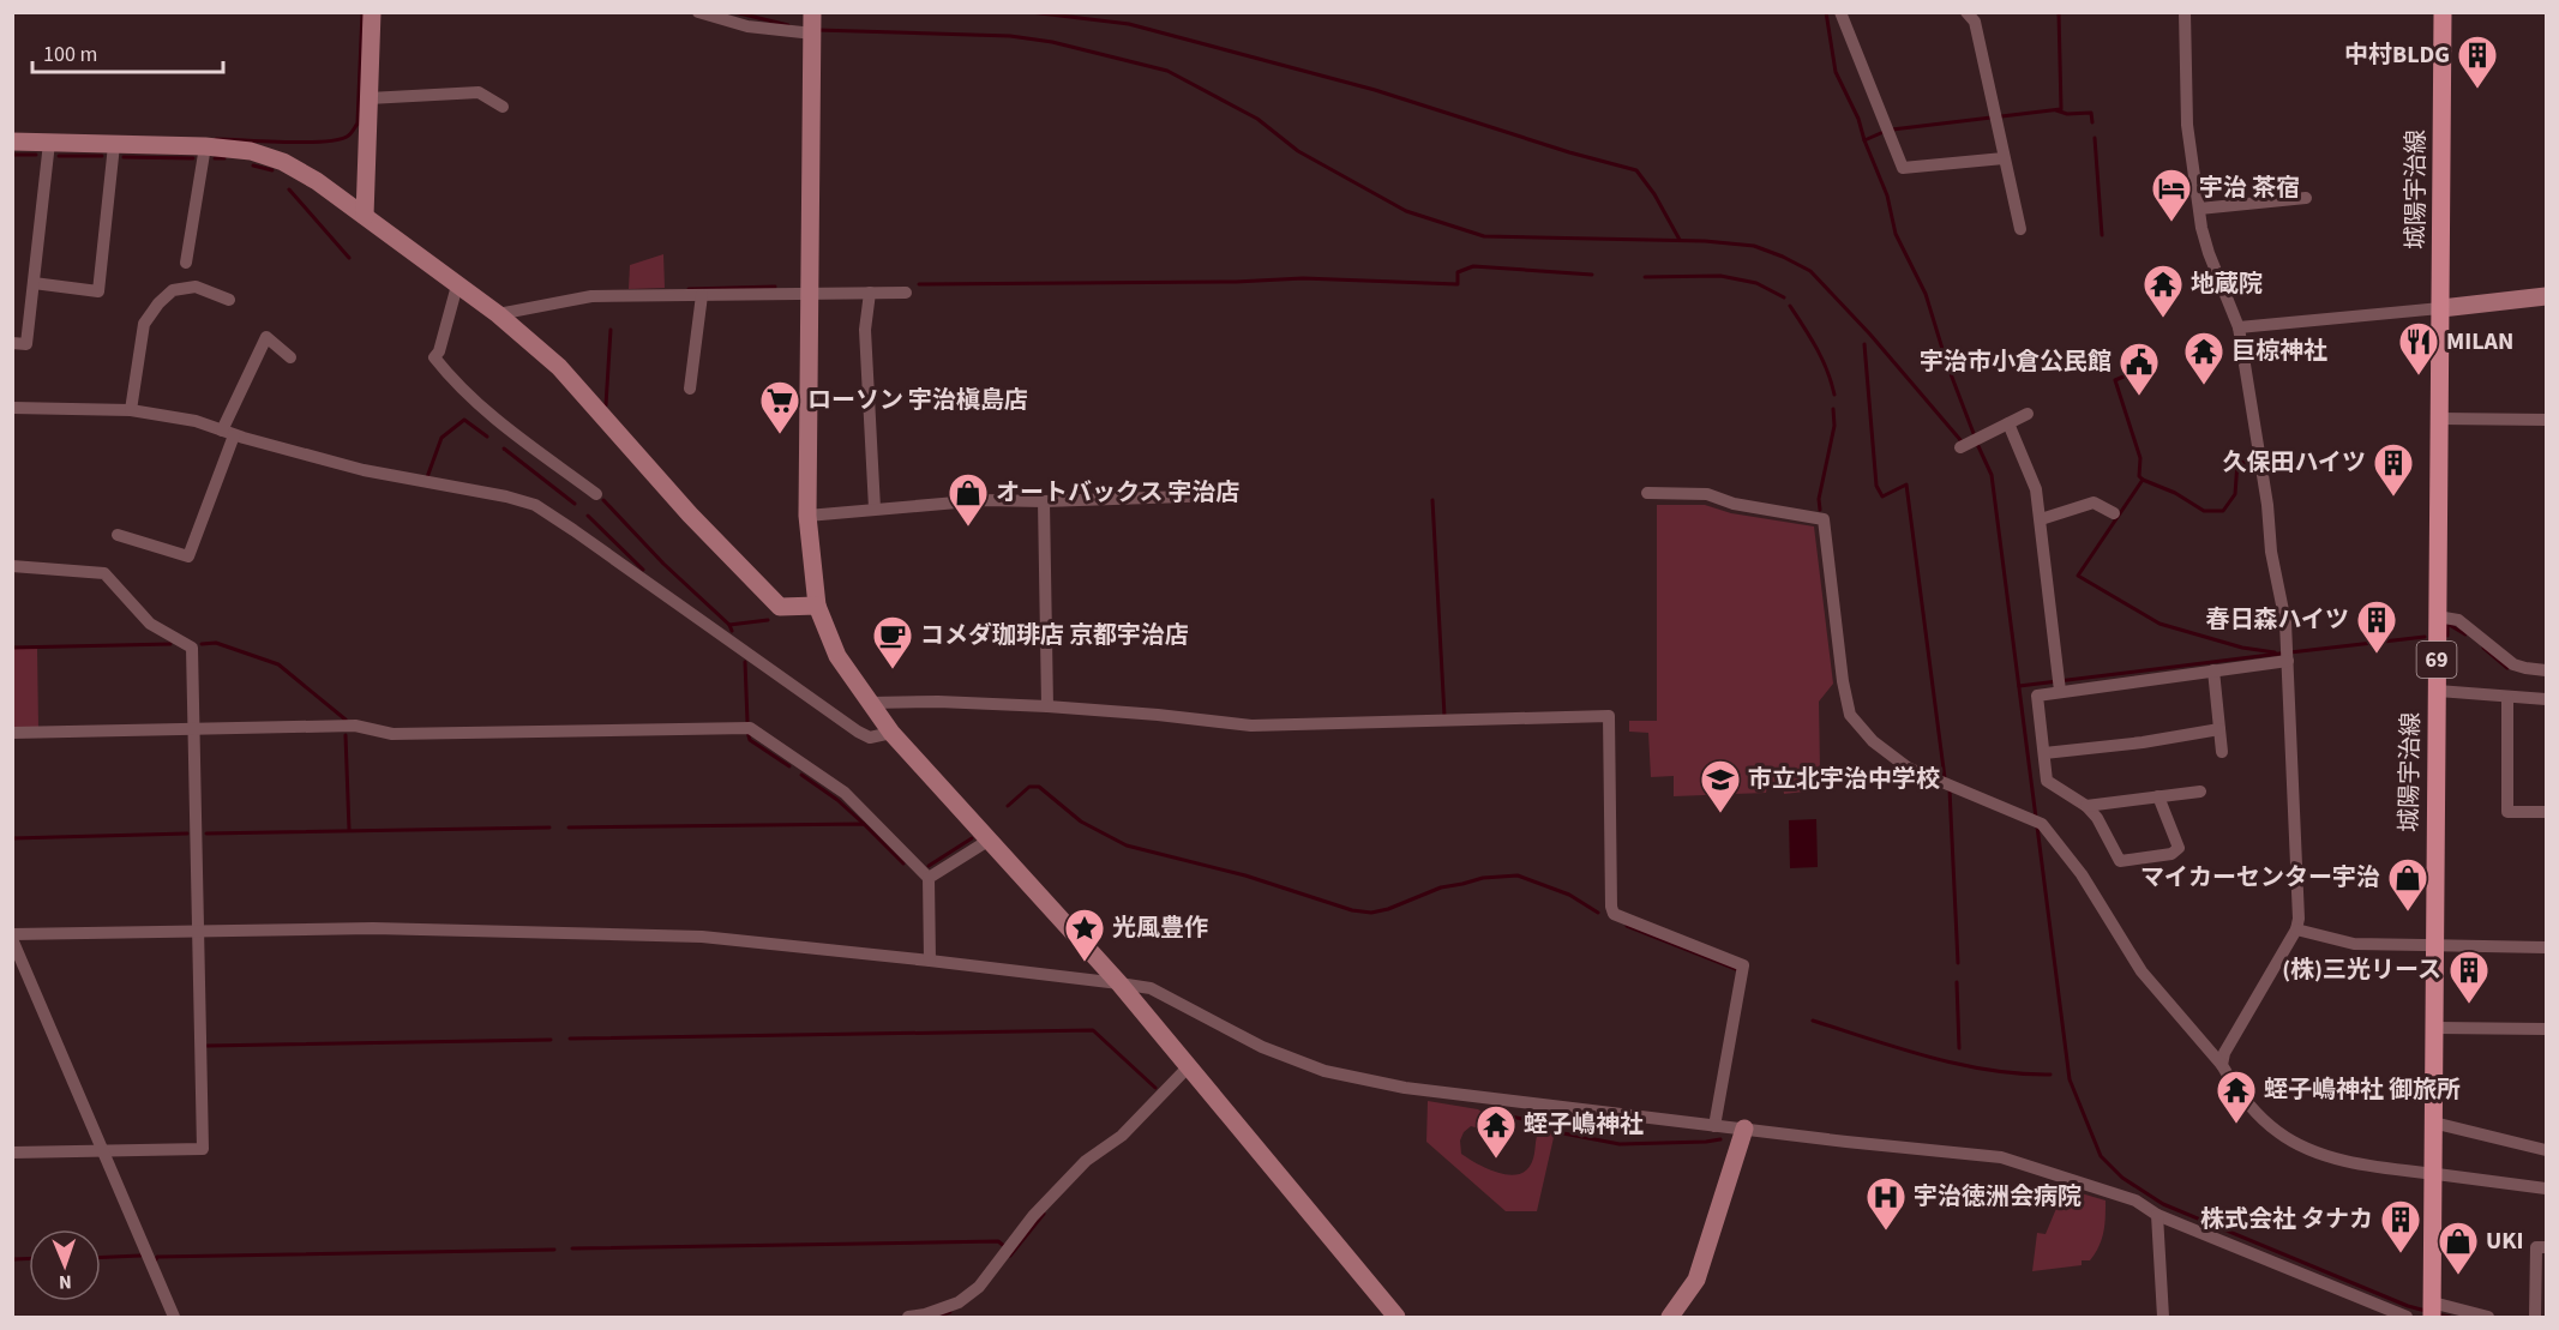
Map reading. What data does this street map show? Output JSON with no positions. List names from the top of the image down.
{
  "streets": {
    "main road": ["城陽宇治線", "69"]
  },
  "places": {
    "building": [
      "中村BLDG",
      "久保田ハイツ",
      "春日森ハイツ",
      "(株)三光リース",
      "株式会社 タナカ"
    ],
    "hotel": ["宇治 茶宿"],
    "temple": [
      "地蔵院",
      "巨椋神社",
      "蛭子嶋神社 御旅所",
      "蛭子嶋神社"
    ],
    "restaurant": ["MILAN"],
    "public building": ["宇治市小倉公民館"],
    "supermarket": ["ローソン 宇治槇島店"],
    "shop": ["オートバックス 宇治店", "マイカーセンター宇治", "UKI"],
    "cafe": ["コメダ珈琲店 京都宇治店"],
    "school or university": ["市立北宇治中学校"],
    "place": ["光風豊作"],
    "hospital": ["宇治徳洲会病院"]
  },
  "scale_bar": "100 m",
  "north": "bottom"
}
